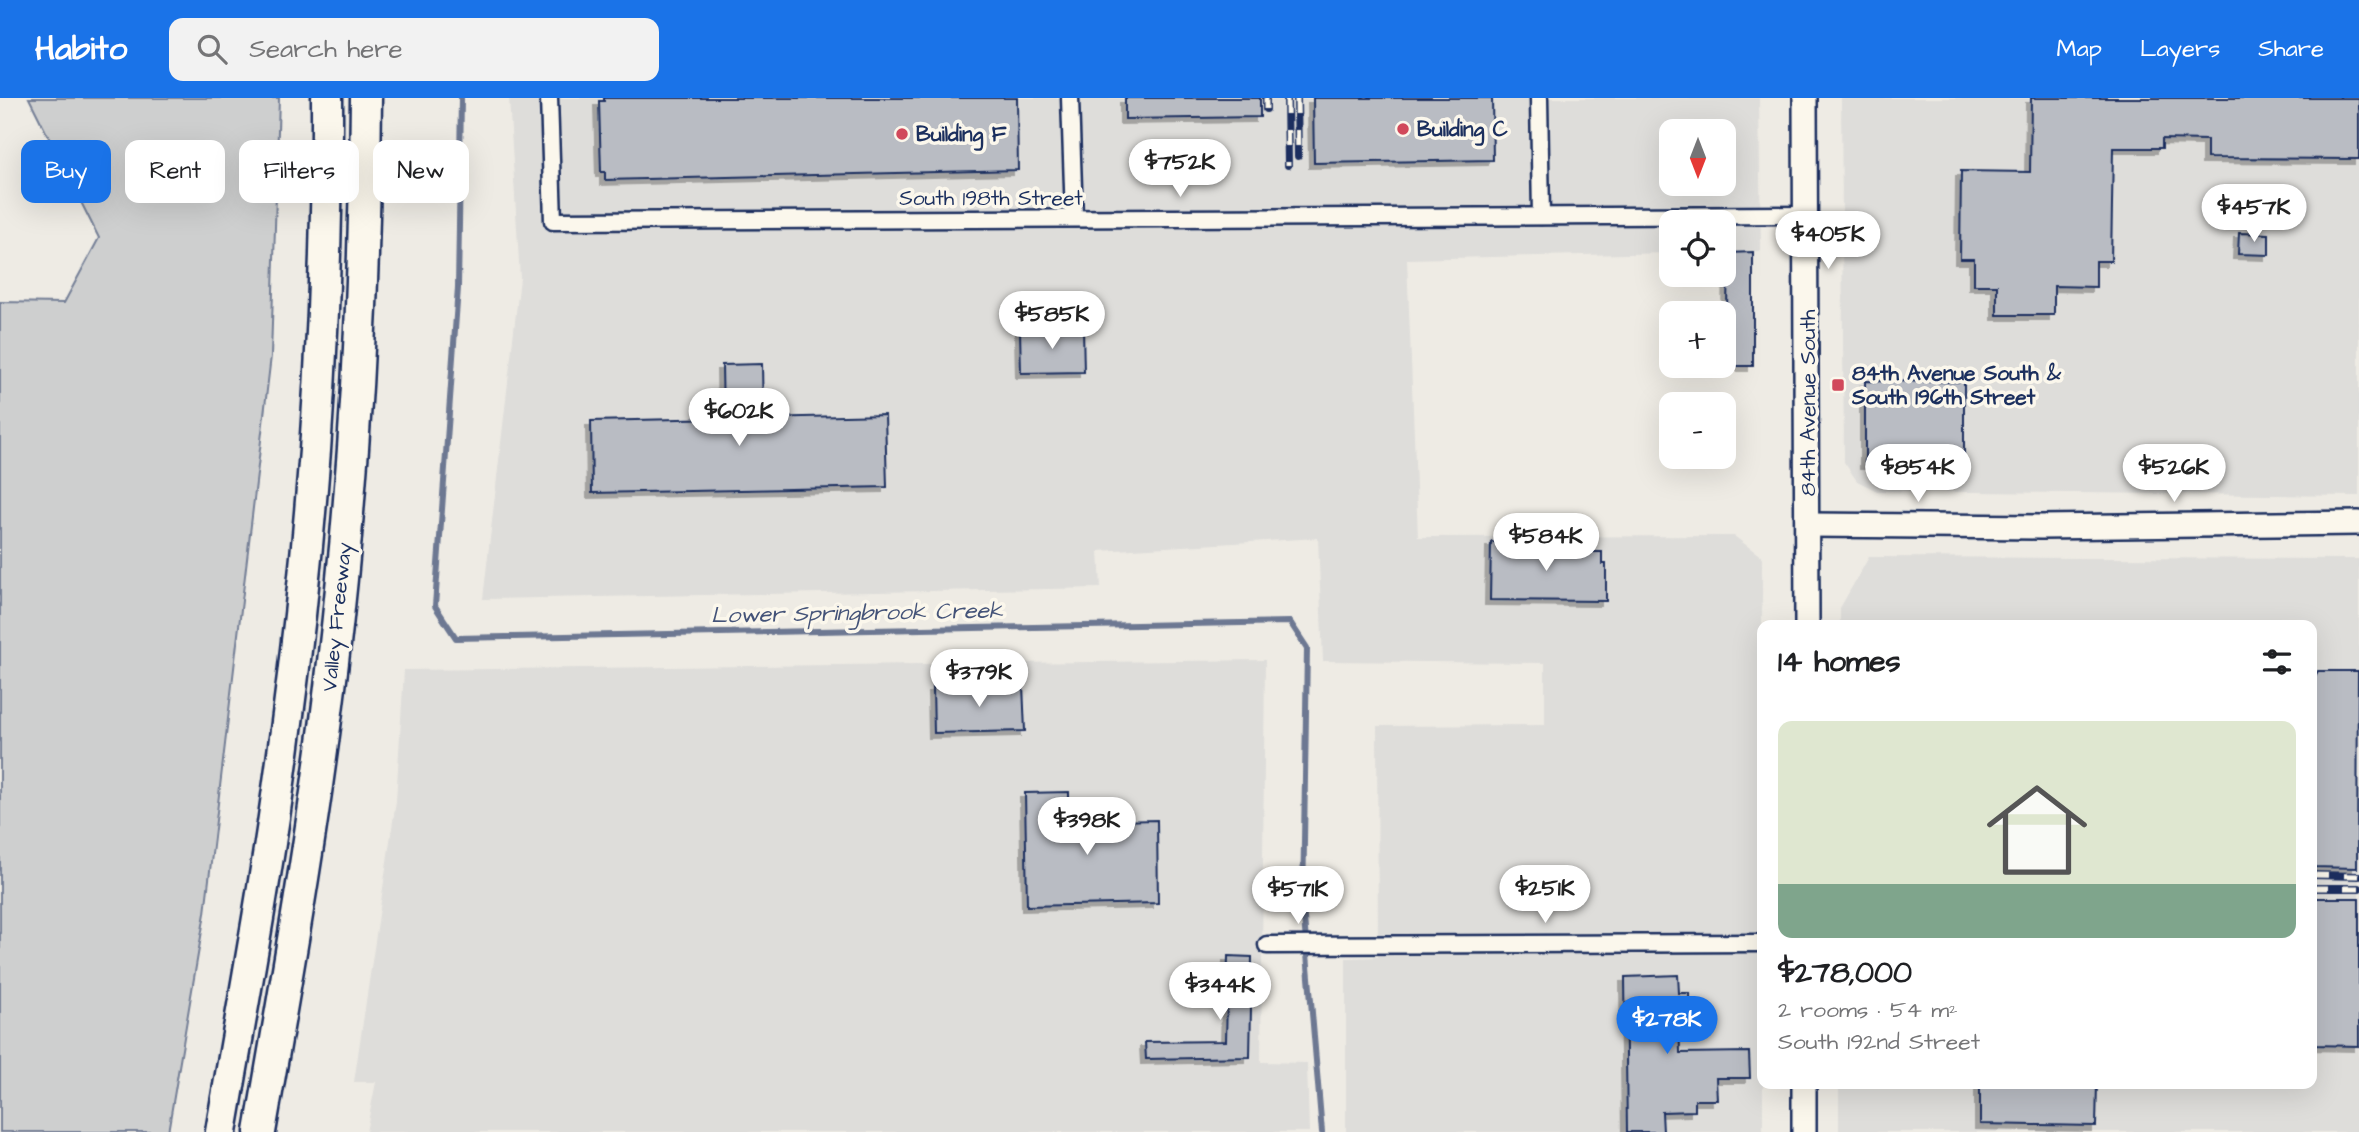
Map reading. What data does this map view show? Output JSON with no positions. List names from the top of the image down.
{
  "streets": {
    "highway": ["Valley Freeway"],
    "main road": ["84th Avenue South"],
    "street": ["South 198th Street"]
  },
  "crossings": [
    ["South 198th Street", "84th Avenue South"]
  ],
  "water": ["Lower Springbrook Creek"],
  "places": {
    "other": ["Building C", "Building F"],
    "transit": ["84th Avenue South & South 196th Street"]
  },
  "north": "bottom",
  "page": {
    "header": "Habito",
    "search": "Search here",
    "nav": ["Map", "Layers", "Share"],
    "map_buttons": ["+", "−"],
    "price": [
      "$752K",
      "$457K",
      "$405K",
      "$585K",
      "$602K",
      "$854K",
      "$526K",
      "$584K",
      "$379K",
      "$398K",
      "$251K",
      "$571K",
      "$344K",
      "$278K"
    ],
    "chip": [
      "Buy",
      "Rent",
      "Filters",
      "New"
    ],
    "heading": "14 homes",
    "list": [
      {
        "name": "$278,000",
        "note": "2 rooms · 54 m² · South 192nd Street"
      }
    ]
  }
}
